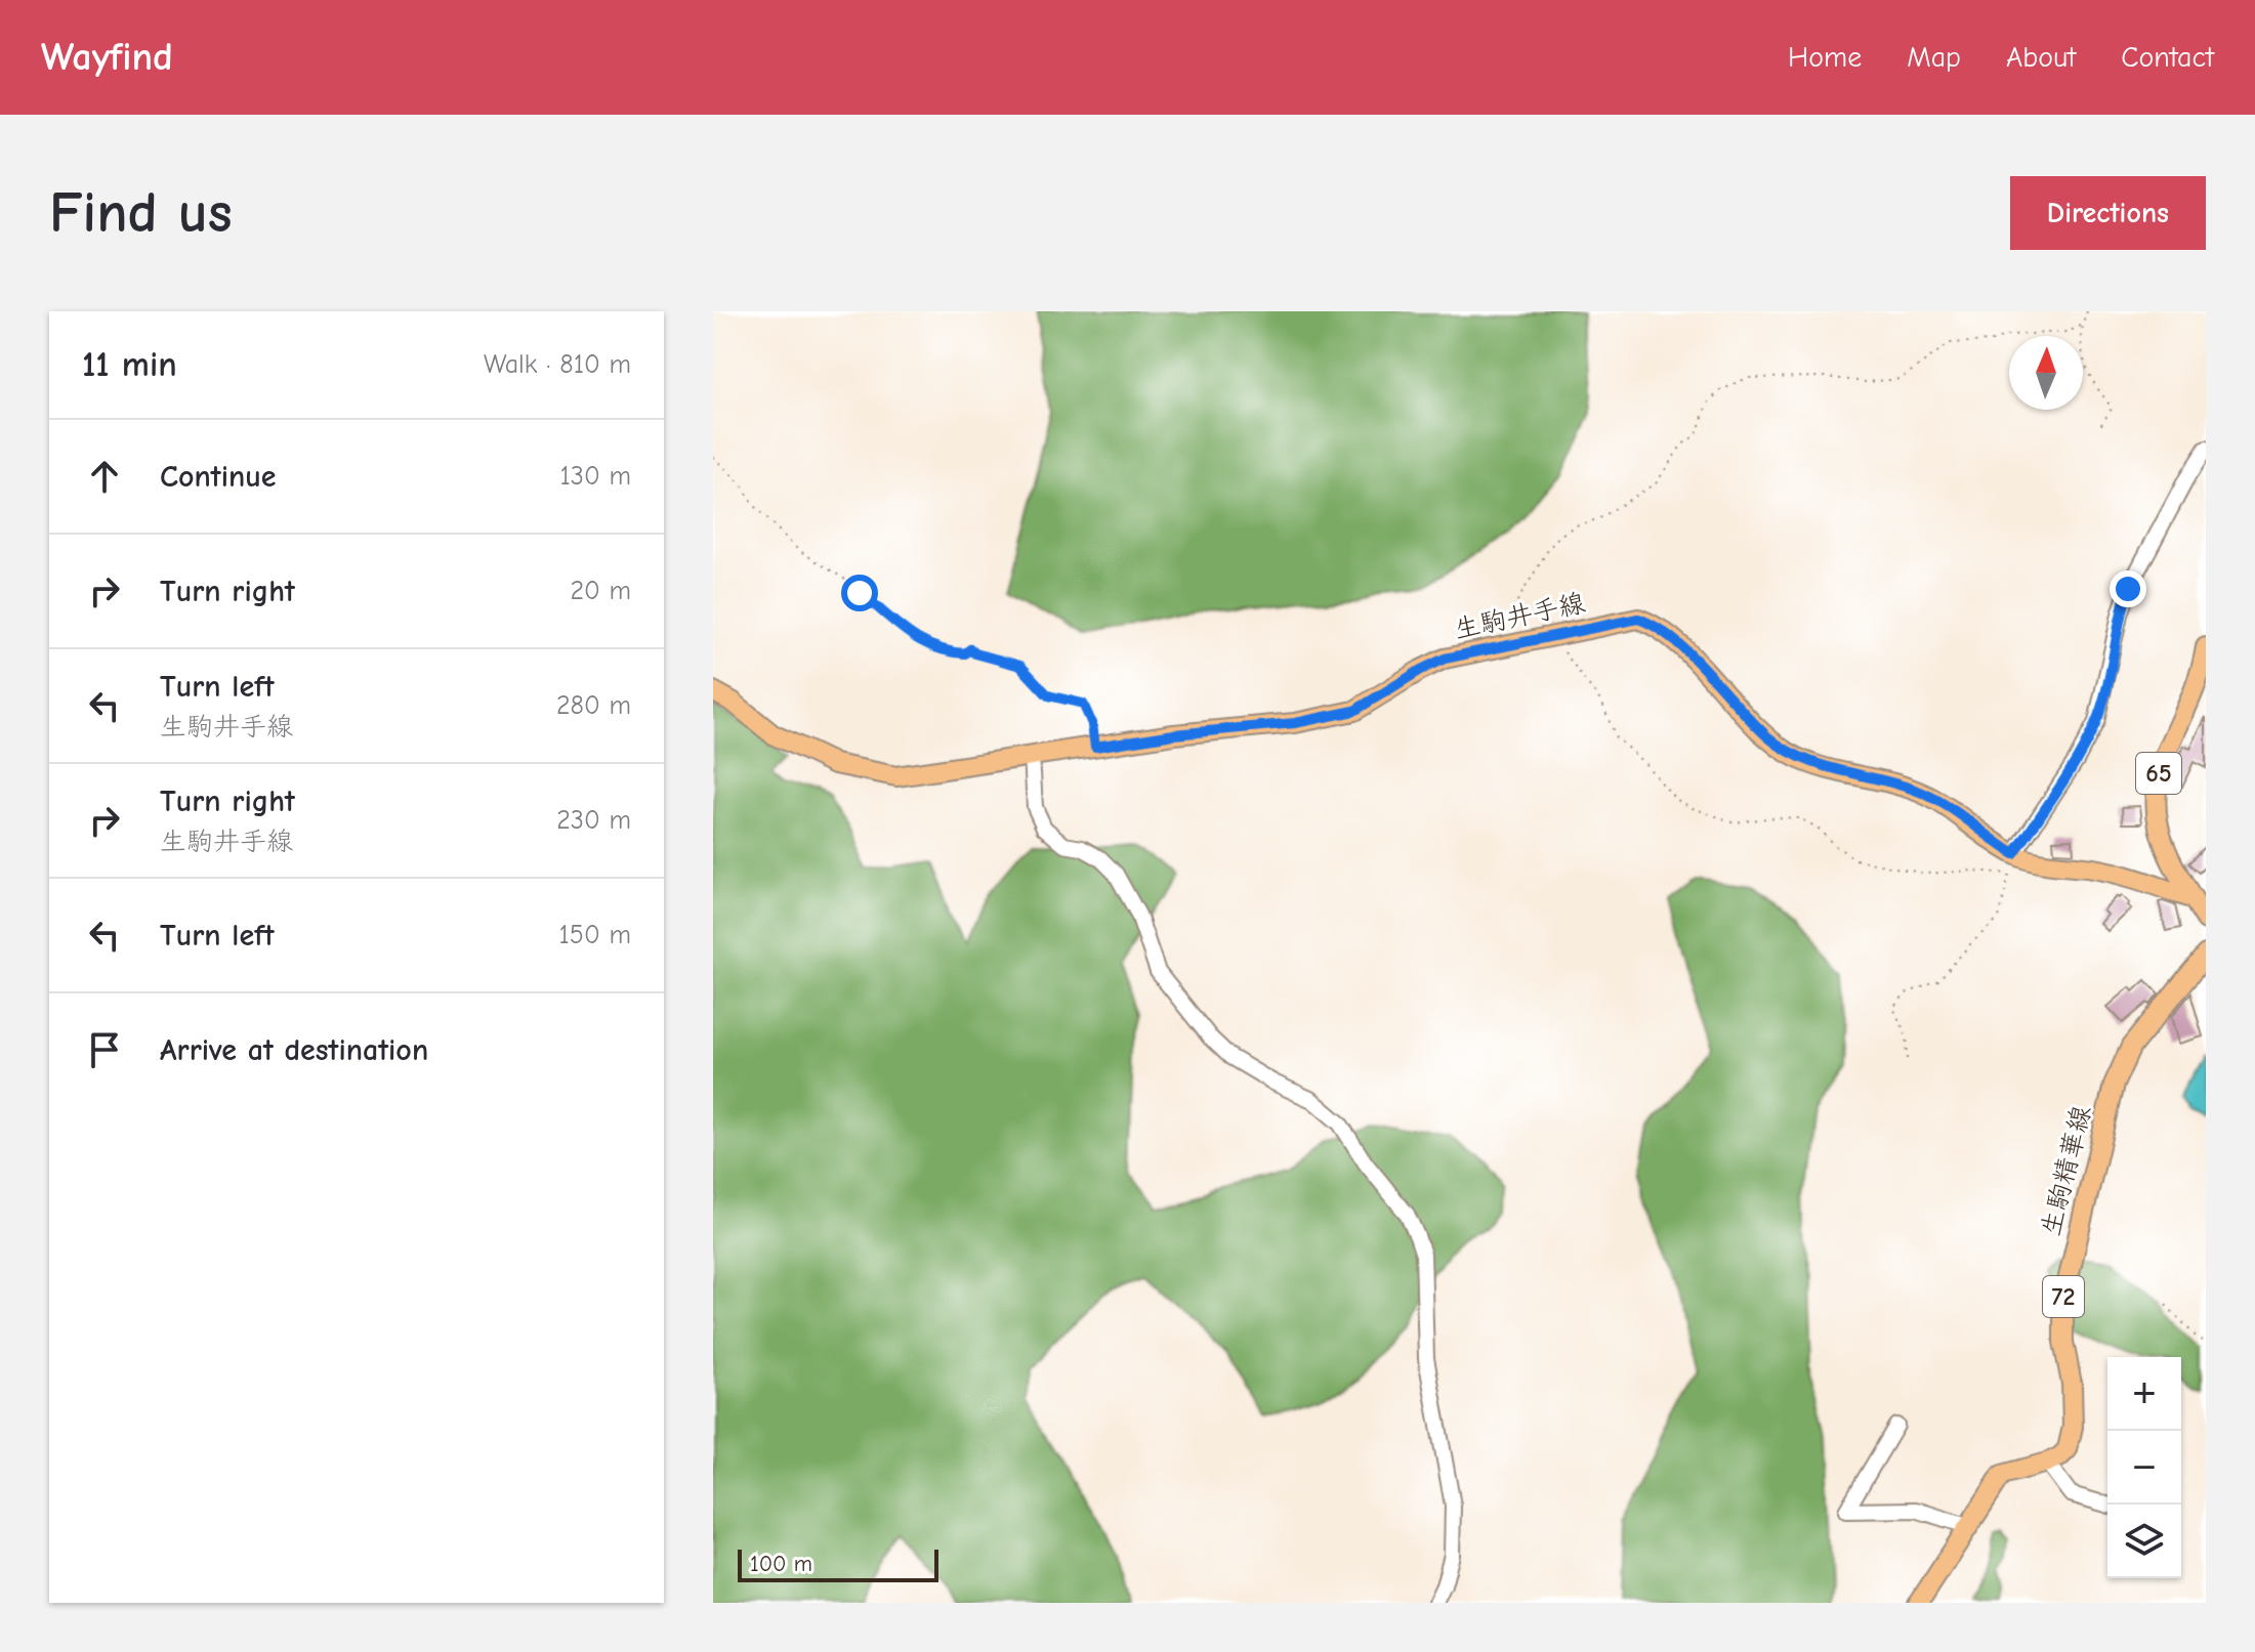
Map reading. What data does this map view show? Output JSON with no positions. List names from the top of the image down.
{
  "streets": {
    "main road": [
      "生駒井手線",
      "65",
      "生駒精華線",
      "72"
    ]
  },
  "crossings": [
    ["生駒井手線", "65"]
  ],
  "scale_bar": "100 m",
  "north": "top",
  "page": {
    "header": "Wayfind",
    "nav": [
      "Home",
      "Map",
      "About",
      "Contact"
    ],
    "buttons": "Directions",
    "title": "Find us",
    "heading": ["11 min", "Walk · 810 m"],
    "list": [
      ["Continue", "130 m"],
      ["Turn right", "20 m"],
      ["Turn left", "生駒井手線", "280 m"],
      ["Turn right", "生駒井手線", "230 m"],
      ["Turn left", "150 m"],
      "Arrive at destination"
    ],
    "map_buttons": ["+", "−"],
    "scale": "100 m"
  }
}
